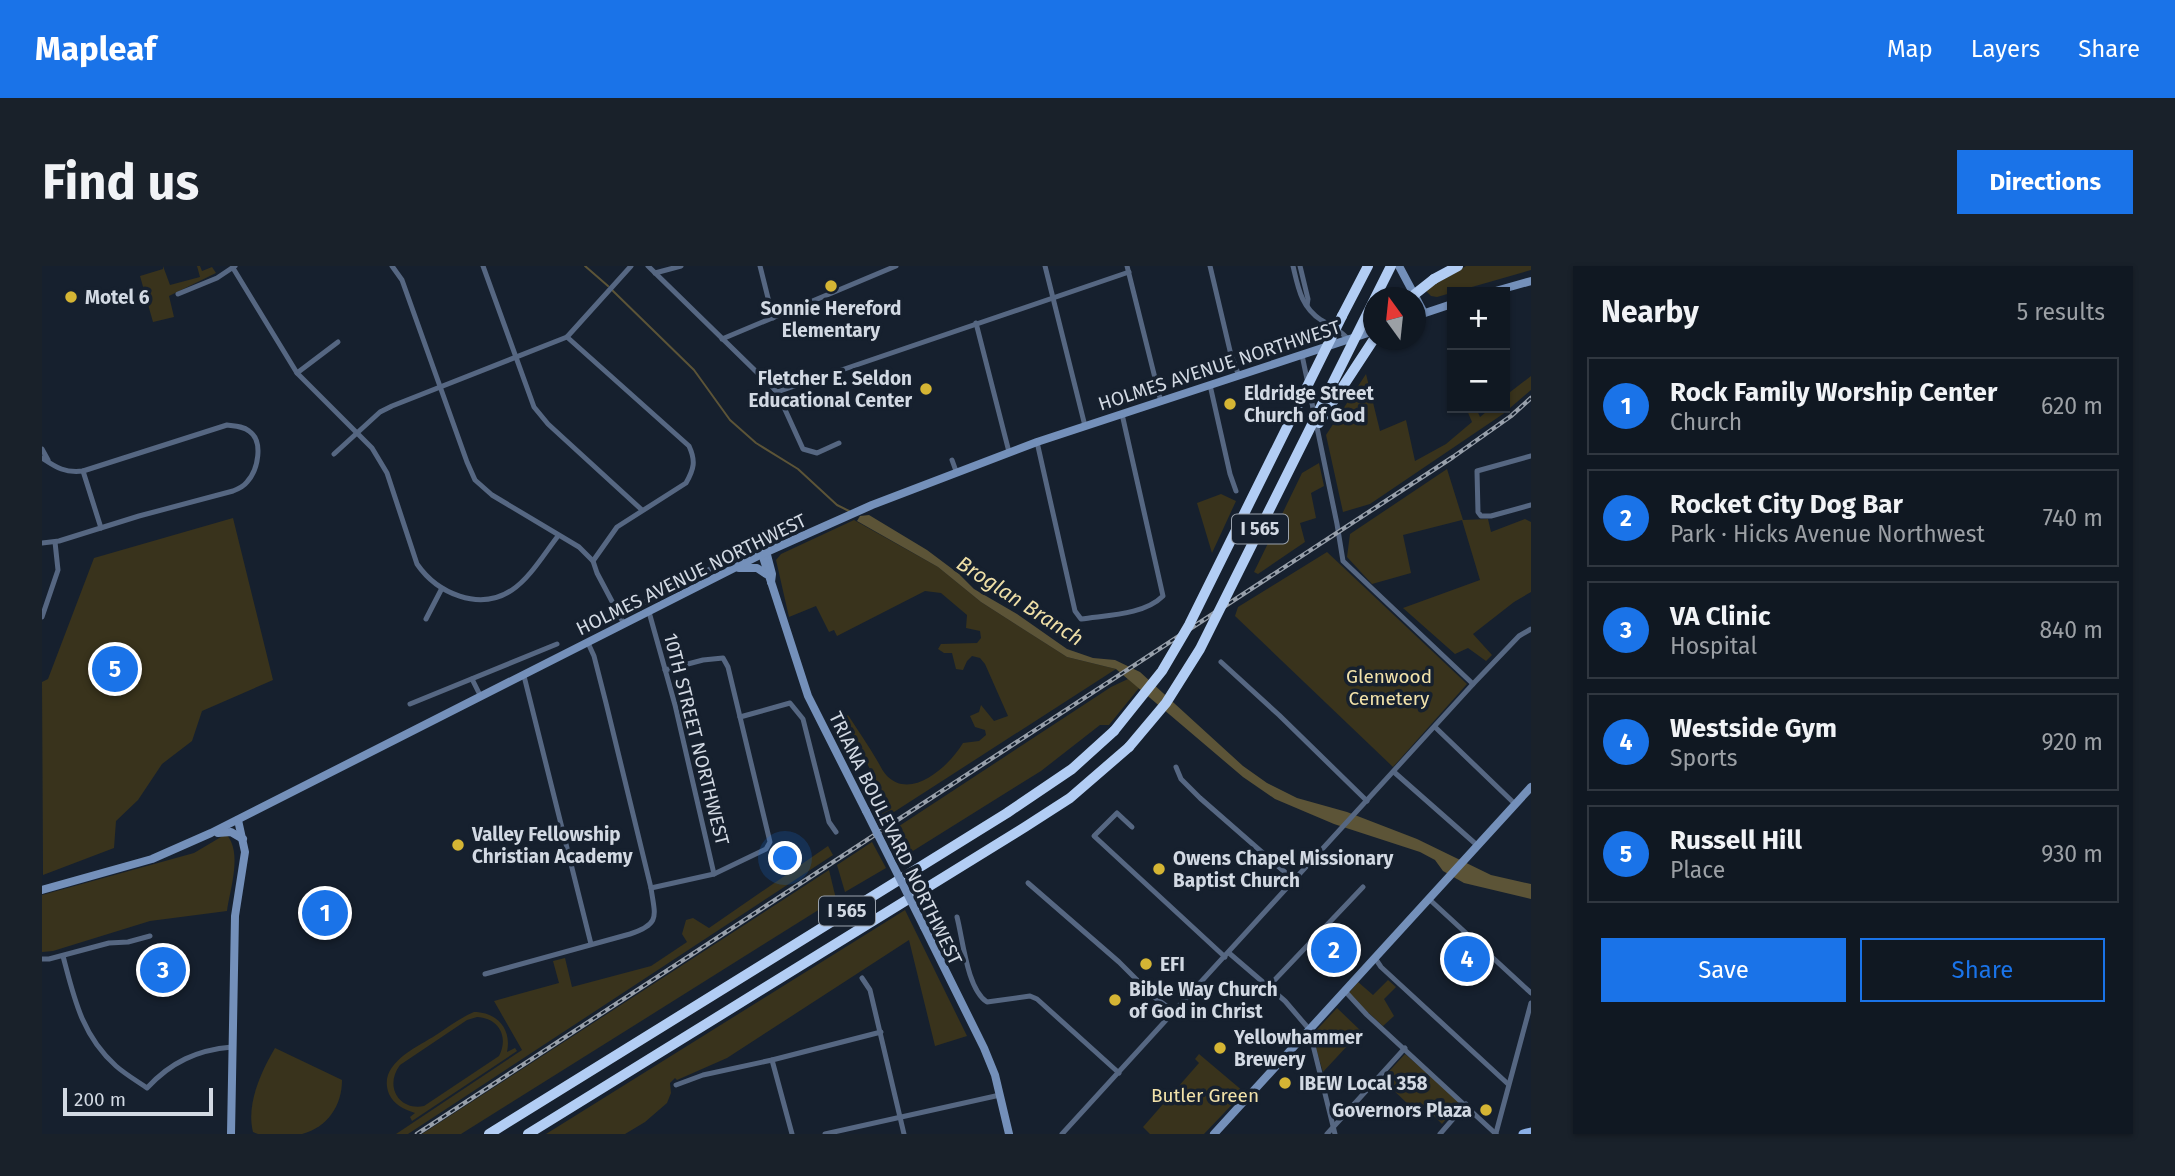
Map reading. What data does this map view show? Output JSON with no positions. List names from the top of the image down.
{
  "streets": {
    "highway": ["I 565"],
    "main road": ["HOLMES AVENUE NORTHWEST", "TRIANA BOULEVARD NORTHWEST"],
    "street": ["10TH STREET NORTHWEST"]
  },
  "crossings": [
    ["HOLMES AVENUE NORTHWEST", "10TH STREET NORTHWEST"],
    ["HOLMES AVENUE NORTHWEST", "TRIANA BOULEVARD NORTHWEST"]
  ],
  "water": ["Broglan Branch"],
  "parks": ["Glenwood Cemetery", "Butler Green"],
  "places": [
    "Sonnie Hereford Elementary",
    "Motel 6",
    "Fletcher E. Seldon Educational Center",
    "Eldridge Street Church of God",
    "Valley Fellowship Christian Academy",
    "Owens Chapel Missionary Baptist Church",
    "EFI",
    "Bible Way Church of God in Christ",
    "Yellowhammer Brewery",
    "IBEW Local 358",
    "Governors Plaza"
  ],
  "scale_bar": "200 m",
  "north": "top",
  "page": {
    "header": "Mapleaf",
    "nav": ["Map", "Layers", "Share"],
    "buttons": [
      "Directions",
      ["Save", "Share"]
    ],
    "title": "Find us",
    "heading": ["Nearby", "5 results"],
    "map_buttons": ["+", "−"],
    "list": [
      {
        "mark": "1",
        "name": "Rock Family Worship Center",
        "note": "Church",
        "value": "620 m"
      },
      {
        "mark": "2",
        "name": "Rocket City Dog Bar",
        "note": "Park · Hicks Avenue Northwest",
        "value": "740 m"
      },
      {
        "mark": "3",
        "name": "VA Clinic",
        "note": "Hospital",
        "value": "840 m"
      },
      {
        "mark": "4",
        "name": "Westside Gym",
        "note": "Sports",
        "value": "920 m"
      },
      {
        "mark": "5",
        "name": "Russell Hill",
        "note": "Place",
        "value": "930 m"
      }
    ],
    "pins": [
      "5",
      "1",
      "2",
      "4",
      "3"
    ],
    "scale": "200 m"
  }
}
